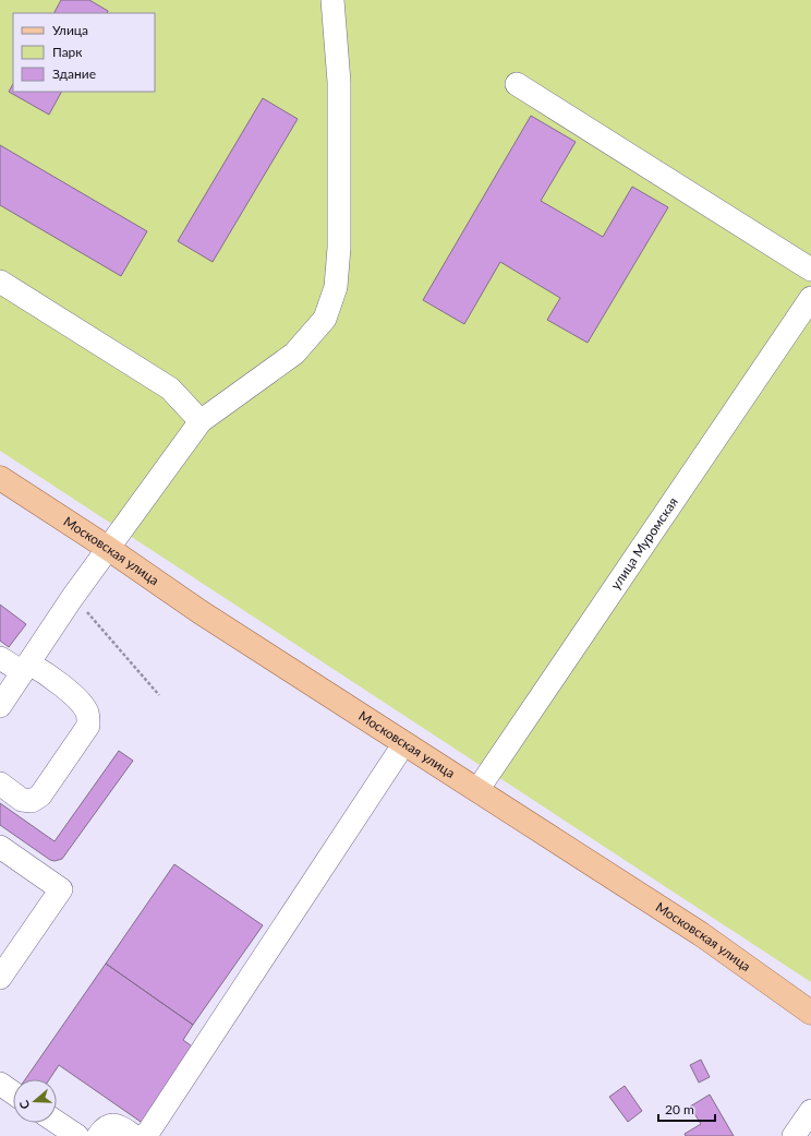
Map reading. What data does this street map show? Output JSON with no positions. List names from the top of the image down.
{
  "streets": {
    "main road": ["Московская улица"],
    "street": ["улица Муромская"]
  },
  "crossings": [
    ["улица Муромская", "Московская улица"]
  ],
  "legend": ["Улица", "Парк", "Здание"],
  "scale_bar": "20 m",
  "north": "left"
}
